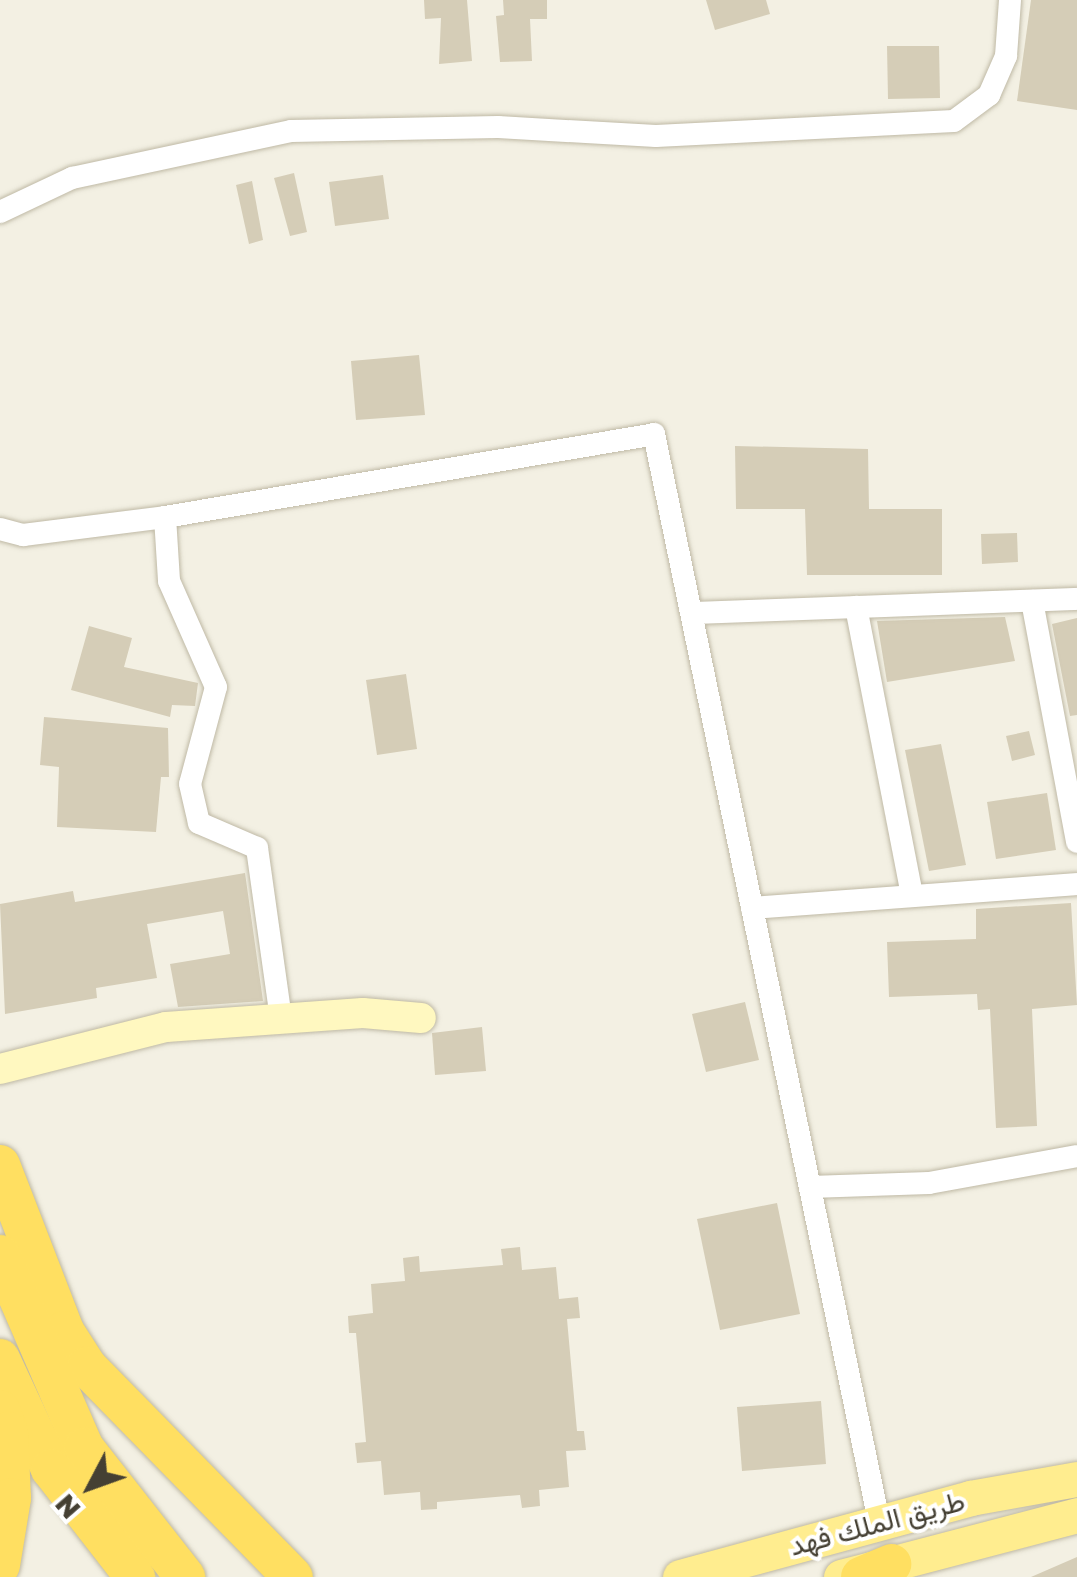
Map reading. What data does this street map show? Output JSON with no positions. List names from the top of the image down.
{
  "streets": {
    "main road": ["طريق الملك فهد"]
  },
  "north": "bottom left"
}
